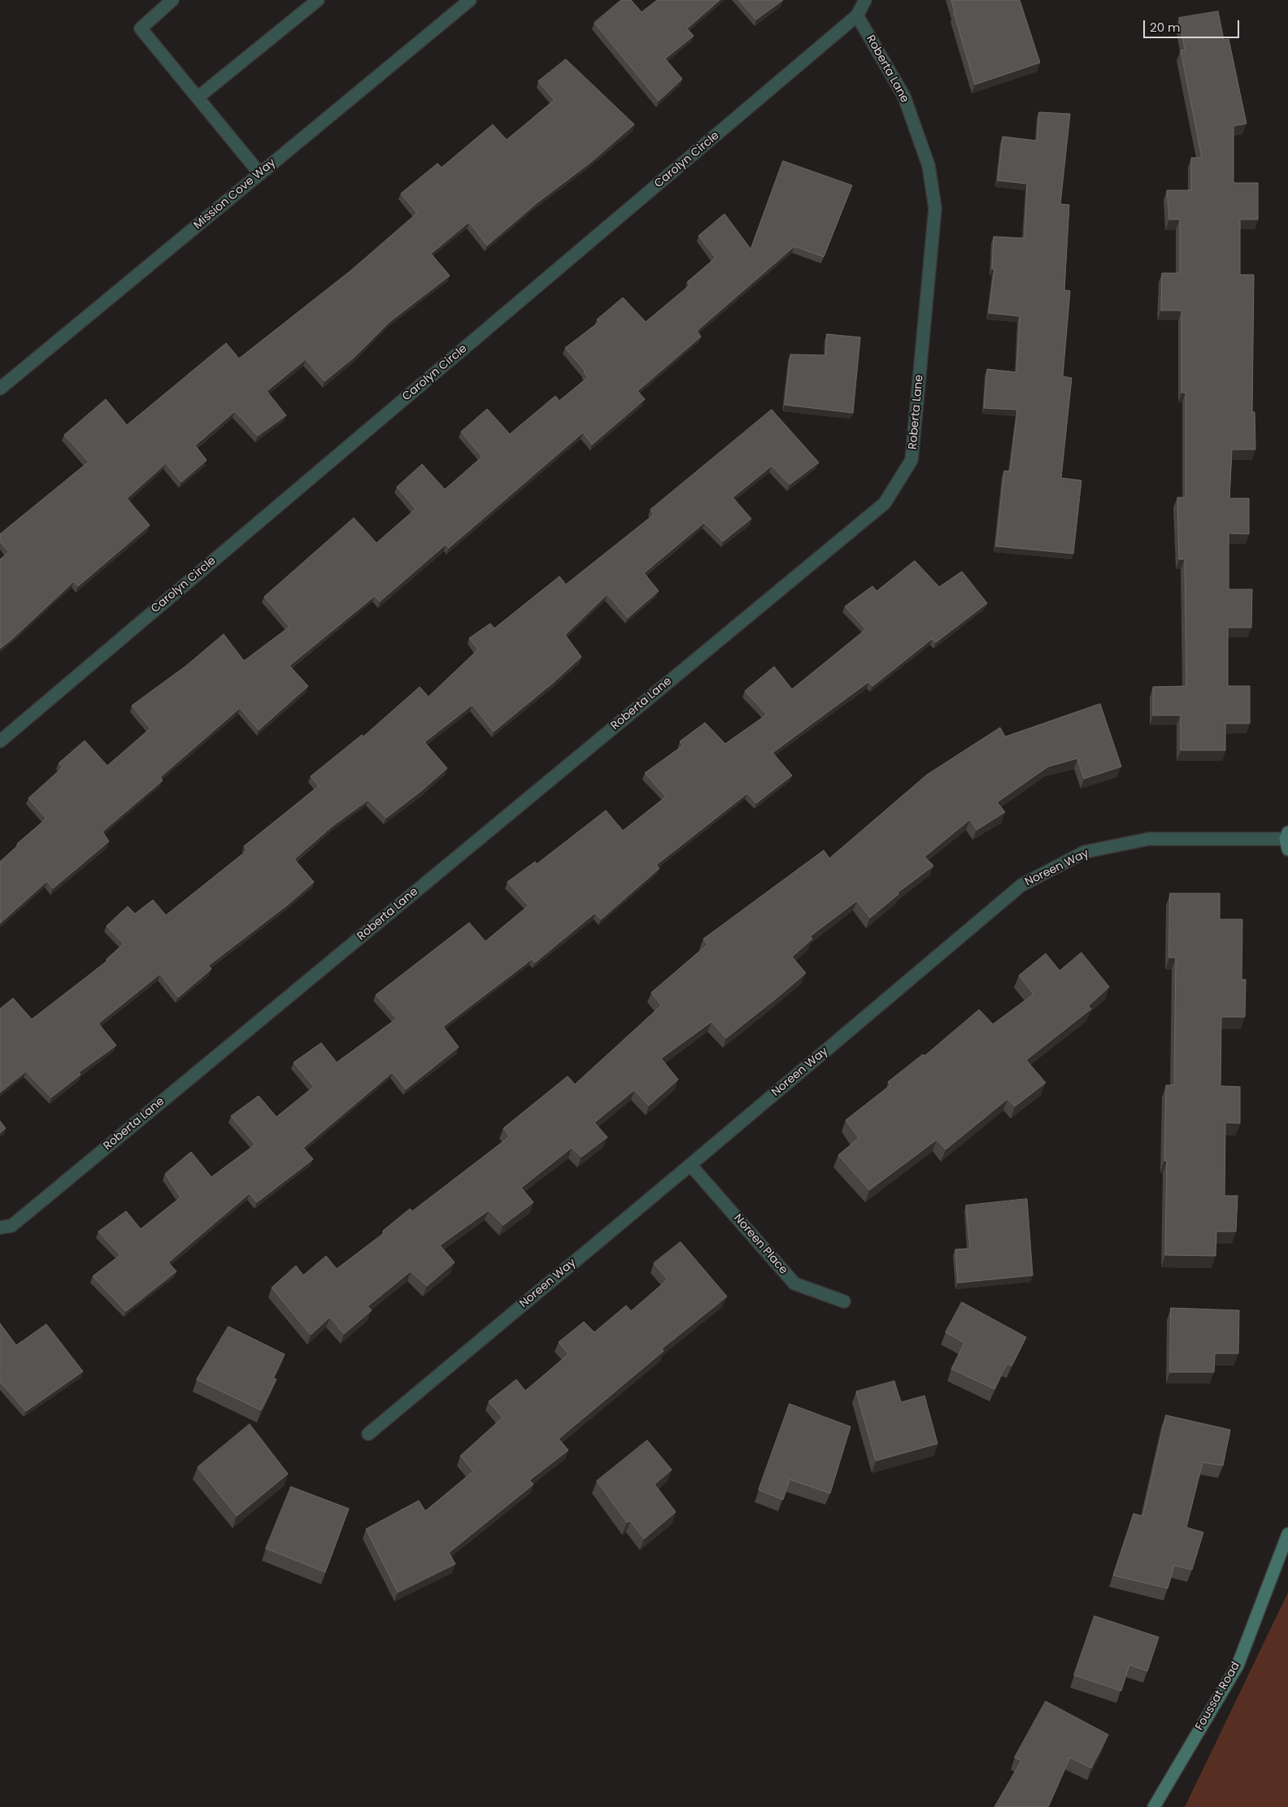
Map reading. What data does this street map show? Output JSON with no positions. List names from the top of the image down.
{
  "streets": {
    "main road": ["Foussat Road"],
    "street": [
      "Roberta Lane",
      "Carolyn Circle",
      "Mission Cove Way",
      "Noreen Way",
      "Noreen Place"
    ]
  },
  "crossings": [
    ["Roberta Lane", "Carolyn Circle"],
    ["Noreen Way", "Noreen Place"]
  ],
  "scale_bar": "20 m"
}
